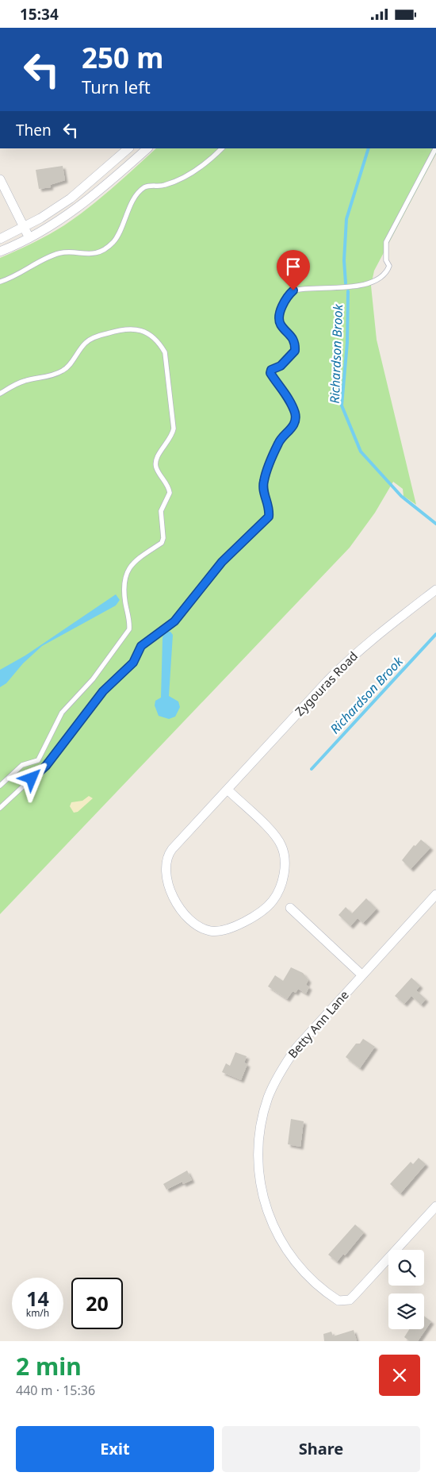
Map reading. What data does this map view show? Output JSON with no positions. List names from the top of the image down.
{
  "streets": {
    "street": ["Zygouras Road", "Betty Ann Lane"]
  },
  "water": ["Richardson Brook"],
  "page": {
    "status": "15:34",
    "turn": ["250 m", "Turn left"],
    "then": "Then",
    "speed": "14 km/h",
    "limit": "20",
    "heading": ["2 min", "440 m · 15:36"],
    "buttons": ["Exit", "Share"]
  }
}
